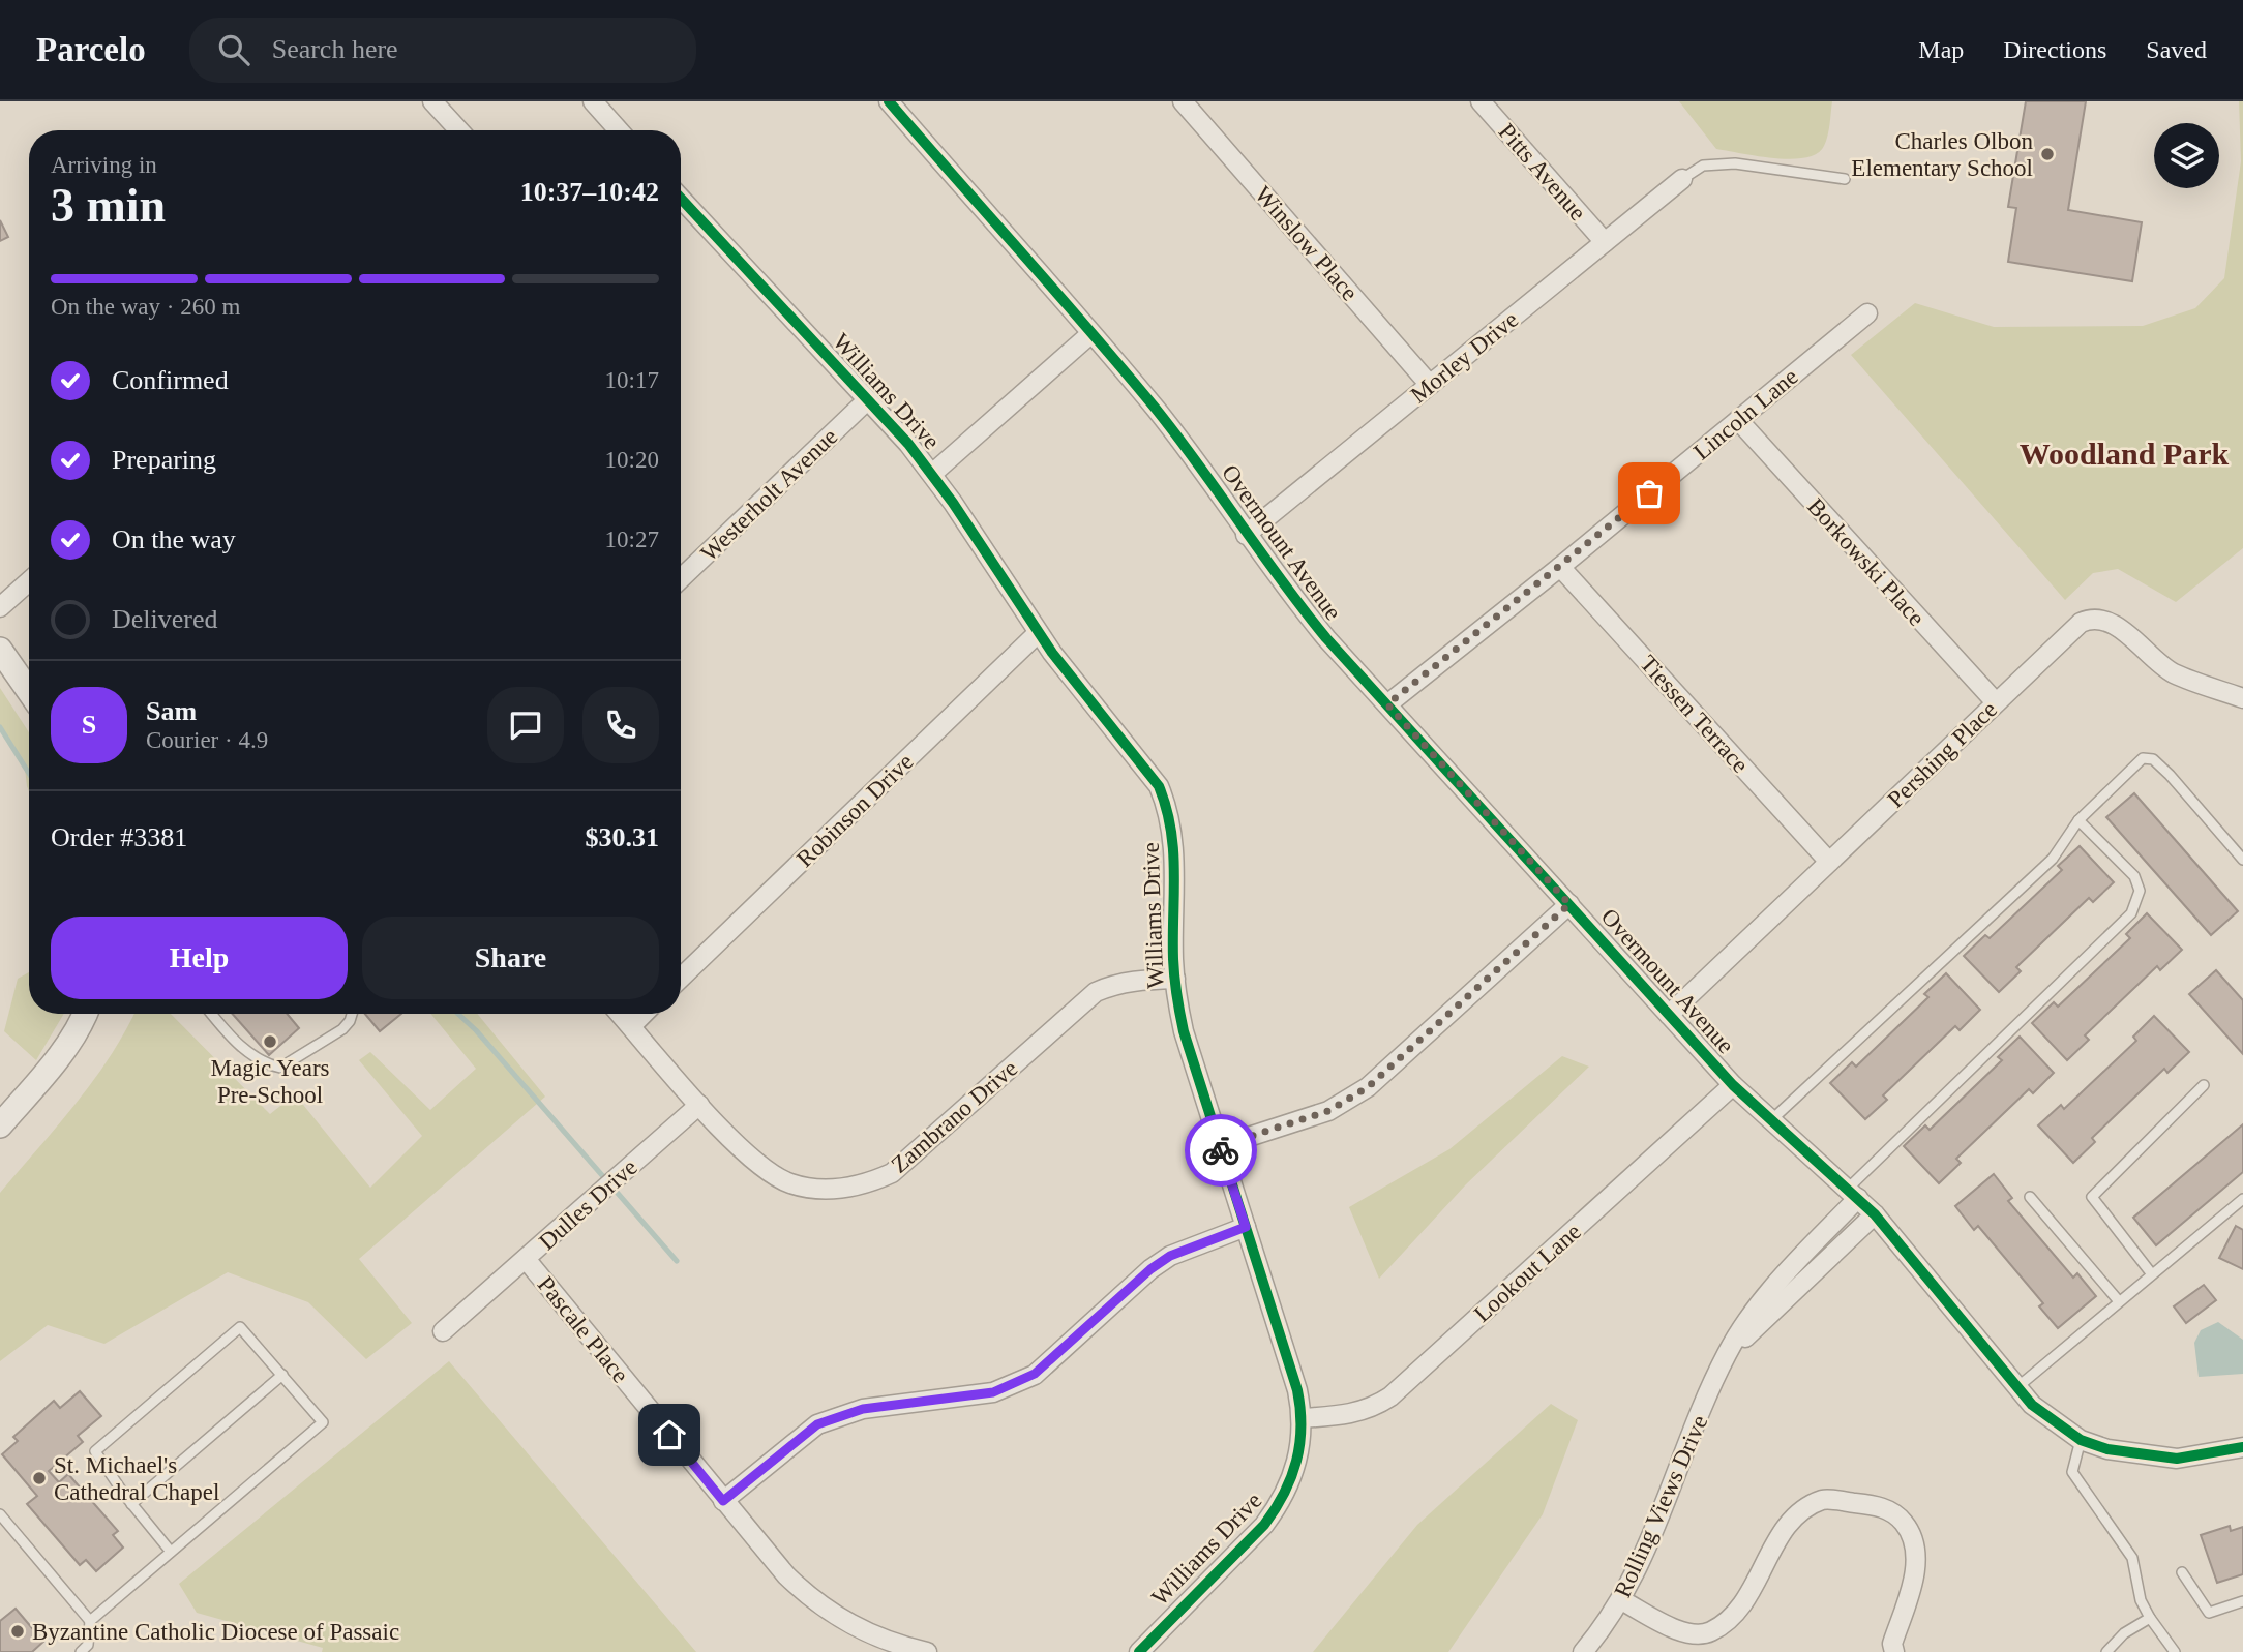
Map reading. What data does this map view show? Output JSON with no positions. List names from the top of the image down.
{
  "streets": {
    "street": [
      "Pitts Avenue",
      "Winslow Place",
      "Morley Drive",
      "Williams Drive",
      "Lincoln Lane",
      "Westerholt Avenue",
      "Overmount Avenue",
      "Borkowski Place",
      "Tiessen Terrace",
      "Pershing Place",
      "Robinson Drive",
      "Zambrano Drive",
      "Dulles Drive",
      "Lookout Lane",
      "Pascale Place",
      "Rolling Views Drive"
    ]
  },
  "crossings": [
    ["Pitts Avenue", "Morley Drive"],
    ["Winslow Place", "Morley Drive"],
    ["Morley Drive", "Overmount Avenue"],
    ["Williams Drive", "Westerholt Avenue"],
    ["Williams Drive", "Robinson Drive"],
    ["Williams Drive", "Zambrano Drive"],
    ["Williams Drive", "Lookout Lane"],
    ["Lincoln Lane", "Overmount Avenue"],
    ["Lincoln Lane", "Borkowski Place"],
    ["Lincoln Lane", "Tiessen Terrace"],
    ["Overmount Avenue", "Pershing Place"],
    ["Overmount Avenue", "Lookout Lane"],
    ["Overmount Avenue", "Rolling Views Drive"],
    ["Borkowski Place", "Pershing Place"],
    ["Tiessen Terrace", "Pershing Place"],
    ["Zambrano Drive", "Dulles Drive"],
    ["Dulles Drive", "Pascale Place"]
  ],
  "districts": ["Woodland Park"],
  "places": [
    "Charles Olbon Elementary School",
    "Magic Years Pre-School",
    "St. Michael's Cathedral Chapel",
    "Byzantine Catholic Diocese of Passaic"
  ],
  "page": {
    "header": "Parcelo",
    "search": "Search here",
    "nav": ["Map", "Directions", "Saved"],
    "heading": ["3 min", "Arriving in", "10:37–10:42"],
    "panel": [
      "Sam",
      "Courier · 4.9",
      "Order #3381",
      "$30.31"
    ],
    "bar": "On the way · 260 m",
    "list": [
      ["Confirmed", "10:17"],
      ["Preparing", "10:20"],
      ["On the way", "10:27"],
      "Delivered"
    ],
    "round": "S",
    "buttons": ["Help", "Share"]
  }
}
